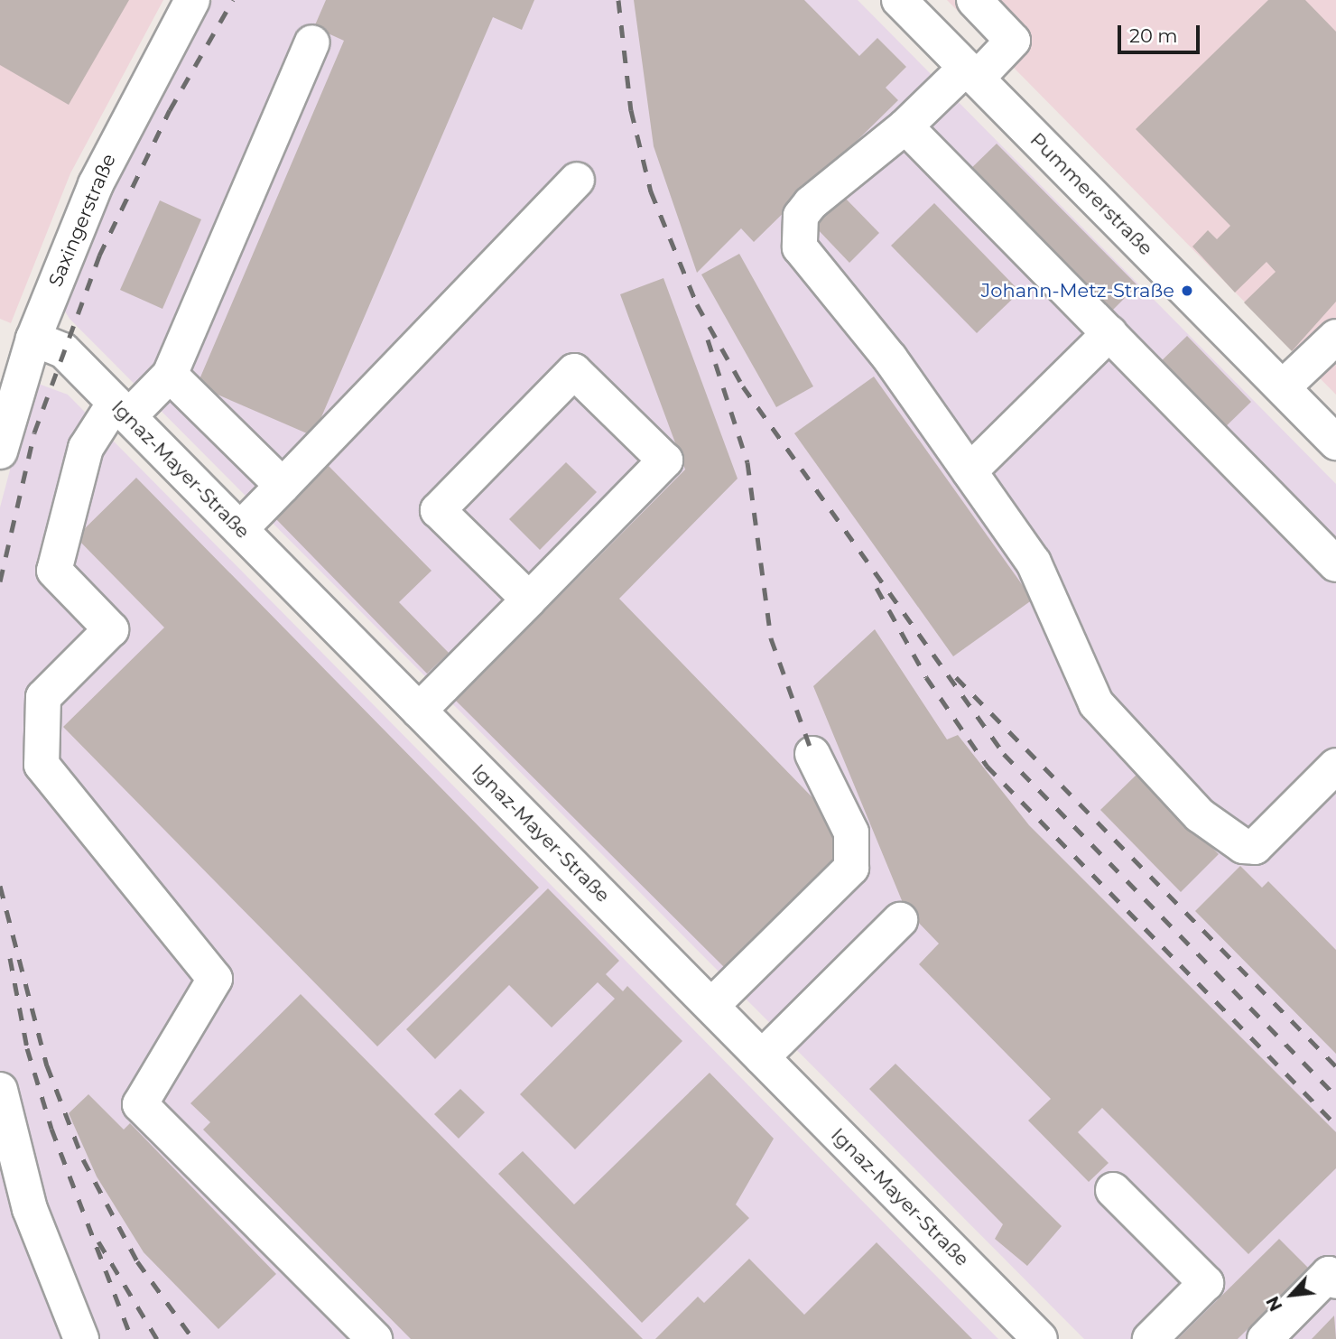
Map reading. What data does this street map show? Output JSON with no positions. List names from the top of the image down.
{
  "streets": {
    "street": ["Pummererstraße", "Saxingerstraße", "Ignaz-Mayer-Straße"]
  },
  "crossings": [
    ["Saxingerstraße", "Ignaz-Mayer-Straße"]
  ],
  "places": ["Johann-Metz-Straße"],
  "scale_bar": "20 m",
  "north": "bottom left"
}
